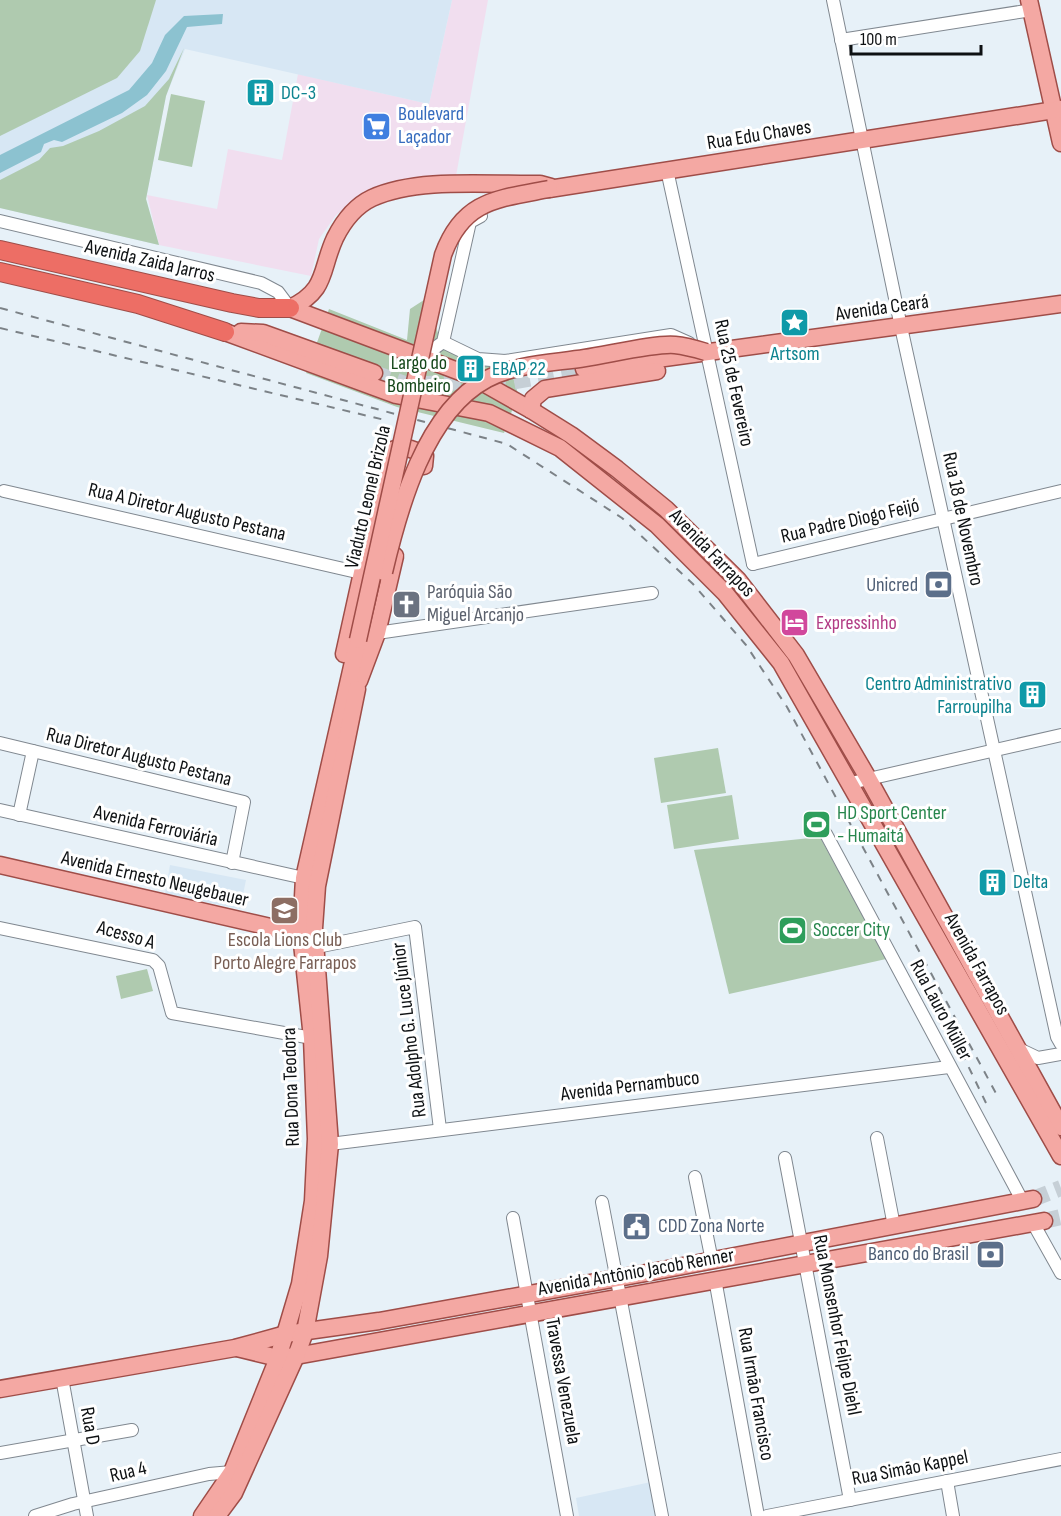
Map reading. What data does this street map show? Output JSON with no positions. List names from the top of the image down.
{
  "streets": {
    "highway": ["Avenida Zaida Jarros"],
    "main road": [
      "Rua Edu Chaves",
      "Avenida Ceará",
      "Viaduto Leonel Brizola",
      "Avenida Farrapos",
      "Avenida Ernesto Neugebauer",
      "Rua Dona Teodora",
      "Avenida Antônio Jacob Renner"
    ],
    "street": [
      "Rua 25 de Fevereiro",
      "Rua A Diretor Augusto Pestana",
      "Rua 18 de Novembro",
      "Rua Padre Diogo Feijó",
      "Rua Diretor Augusto Pestana",
      "Avenida Ferroviária",
      "Acesso A",
      "Rua Lauro Müller",
      "Rua Adolpho G. Luce Júnior",
      "Avenida Pernambuco",
      "Rua Monsenhor Felipe Diehl",
      "Travessa Venezuela",
      "Rua Irmão Francisco",
      "Rua D",
      "Rua Simão Kappel",
      "Rua 4"
    ]
  },
  "crossings": [
    ["Rua Edu Chaves", "Rua 25 de Fevereiro"],
    ["Rua Edu Chaves", "Viaduto Leonel Brizola"],
    ["Rua Edu Chaves", "Rua 18 de Novembro"],
    ["Avenida Zaida Jarros", "Avenida Farrapos"],
    ["Avenida Ceará", "Rua 25 de Fevereiro"],
    ["Avenida Ceará", "Viaduto Leonel Brizola"],
    ["Avenida Ceará", "Rua 18 de Novembro"],
    ["Avenida Ceará", "Avenida Farrapos"],
    ["Rua 25 de Fevereiro", "Viaduto Leonel Brizola"],
    ["Rua 25 de Fevereiro", "Rua Padre Diogo Feijó"],
    ["Viaduto Leonel Brizola", "Rua Dona Teodora"],
    ["Rua 18 de Novembro", "Rua Padre Diogo Feijó"],
    ["Rua Diretor Augusto Pestana", "Avenida Ferroviária"],
    ["Avenida Ferroviária", "Rua Dona Teodora"],
    ["Avenida Ernesto Neugebauer", "Rua Dona Teodora"],
    ["Acesso A", "Rua Dona Teodora"],
    ["Rua Lauro Müller", "Avenida Pernambuco"],
    ["Rua Lauro Müller", "Avenida Antônio Jacob Renner"],
    ["Rua Adolpho G. Luce Júnior", "Avenida Pernambuco"],
    ["Rua Adolpho G. Luce Júnior", "Rua Dona Teodora"],
    ["Avenida Pernambuco", "Rua Dona Teodora"],
    ["Rua Dona Teodora", "Avenida Antônio Jacob Renner"],
    ["Rua Dona Teodora", "Rua 4"],
    ["Avenida Antônio Jacob Renner", "Rua Monsenhor Felipe Diehl"],
    ["Avenida Antônio Jacob Renner", "Travessa Venezuela"],
    ["Avenida Antônio Jacob Renner", "Rua Irmão Francisco"],
    ["Avenida Antônio Jacob Renner", "Rua D"],
    ["Rua Monsenhor Felipe Diehl", "Rua Simão Kappel"],
    ["Rua D", "Rua 4"]
  ],
  "parks": ["Largo do Bombeiro"],
  "places": {
    "building": [
      "DC-3",
      "EBAP 22",
      "Centro Administrativo Farroupilha",
      "Delta"
    ],
    "supermarket": ["Boulevard Laçador"],
    "place": ["Artsom"],
    "bank": ["Unicred", "Banco do Brasil"],
    "church": ["Paróquia São Miguel Arcanjo"],
    "hotel": ["Expressinho"],
    "sports": ["HD Sport Center - Humaitá", "Soccer City"],
    "school or university": ["Escola Lions Club Porto Alegre Farrapos"],
    "public building": ["CDD Zona Norte"]
  },
  "scale_bar": "100 m"
}
